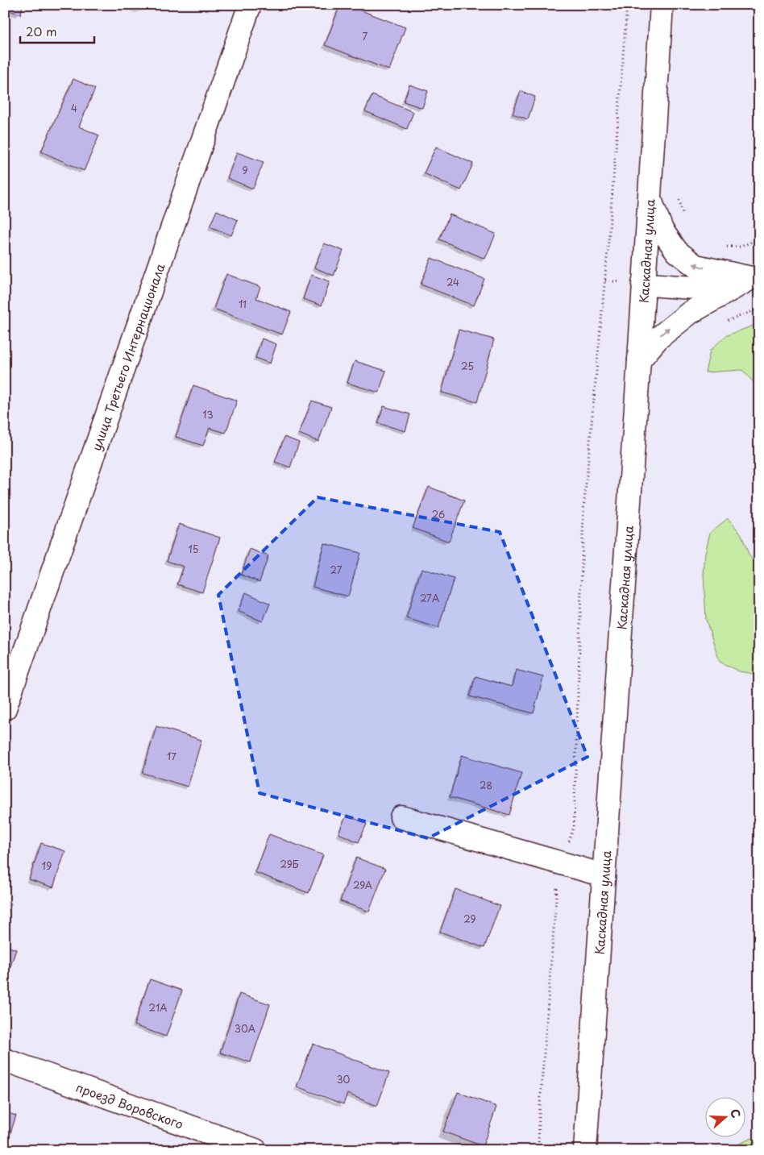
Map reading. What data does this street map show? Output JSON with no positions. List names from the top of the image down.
{
  "streets": {
    "street": ["Каскадная улица", "улица Третьего Интернационала", "проезд Воровского"]
  },
  "house_numbers": [
    "7",
    "4",
    "9",
    "24",
    "11",
    "25",
    "13",
    "26",
    "15",
    "27",
    "27А",
    "17",
    "28",
    "29Б",
    "19",
    "29А",
    "29",
    "21А",
    "30А",
    "30"
  ],
  "scale_bar": "20 m",
  "north": "right"
}
